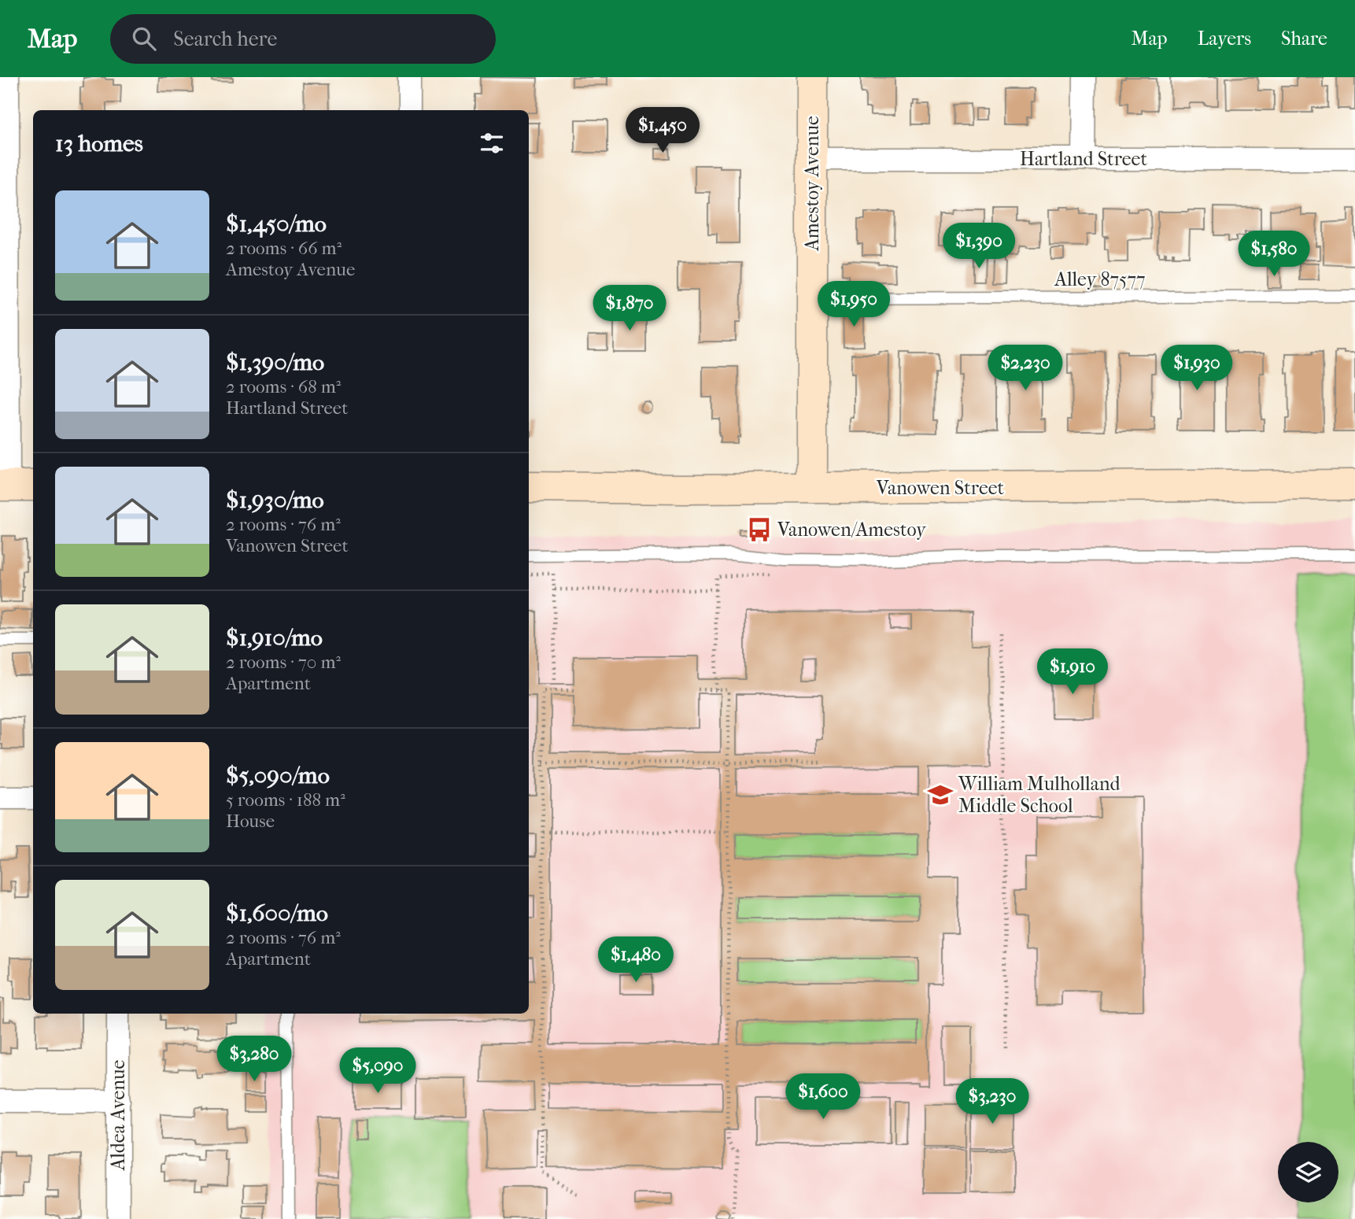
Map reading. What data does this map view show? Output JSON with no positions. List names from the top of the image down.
{
  "streets": {
    "main road": ["Amestoy Avenue", "Vanowen Street"],
    "street": ["Hartland Street", "Aldea Avenue"],
    "lane": ["Alley 87577"]
  },
  "crossings": [
    ["Hartland Street", "Amestoy Avenue"],
    ["Amestoy Avenue", "Alley 87577"],
    ["Amestoy Avenue", "Vanowen Street"]
  ],
  "places": {
    "bus stop": ["Vanowen/Amestoy"],
    "school or university": ["William Mulholland Middle School"]
  },
  "page": {
    "header": "Map",
    "search": "Search here",
    "nav": ["Map", "Layers", "Share"],
    "price": [
      "$1,450",
      "$1,390",
      "$1,580",
      "$1,950",
      "$1,870",
      "$2,230",
      "$1,930",
      "$1,910",
      "$1,480",
      "$3,280",
      "$5,090",
      "$1,600",
      "$3,230"
    ],
    "heading": "13 homes",
    "list": [
      {
        "name": "$1,450/mo",
        "note": "2 rooms · 66 m² · Amestoy Avenue"
      },
      {
        "name": "$1,390/mo",
        "note": "2 rooms · 68 m² · Hartland Street"
      },
      {
        "name": "$1,930/mo",
        "note": "2 rooms · 76 m² · Vanowen Street"
      },
      {
        "name": "$1,910/mo",
        "note": "2 rooms · 70 m² · Apartment"
      },
      {
        "name": "$5,090/mo",
        "note": "5 rooms · 188 m² · House"
      },
      {
        "name": "$1,600/mo",
        "note": "2 rooms · 76 m² · Apartment"
      }
    ]
  }
}
